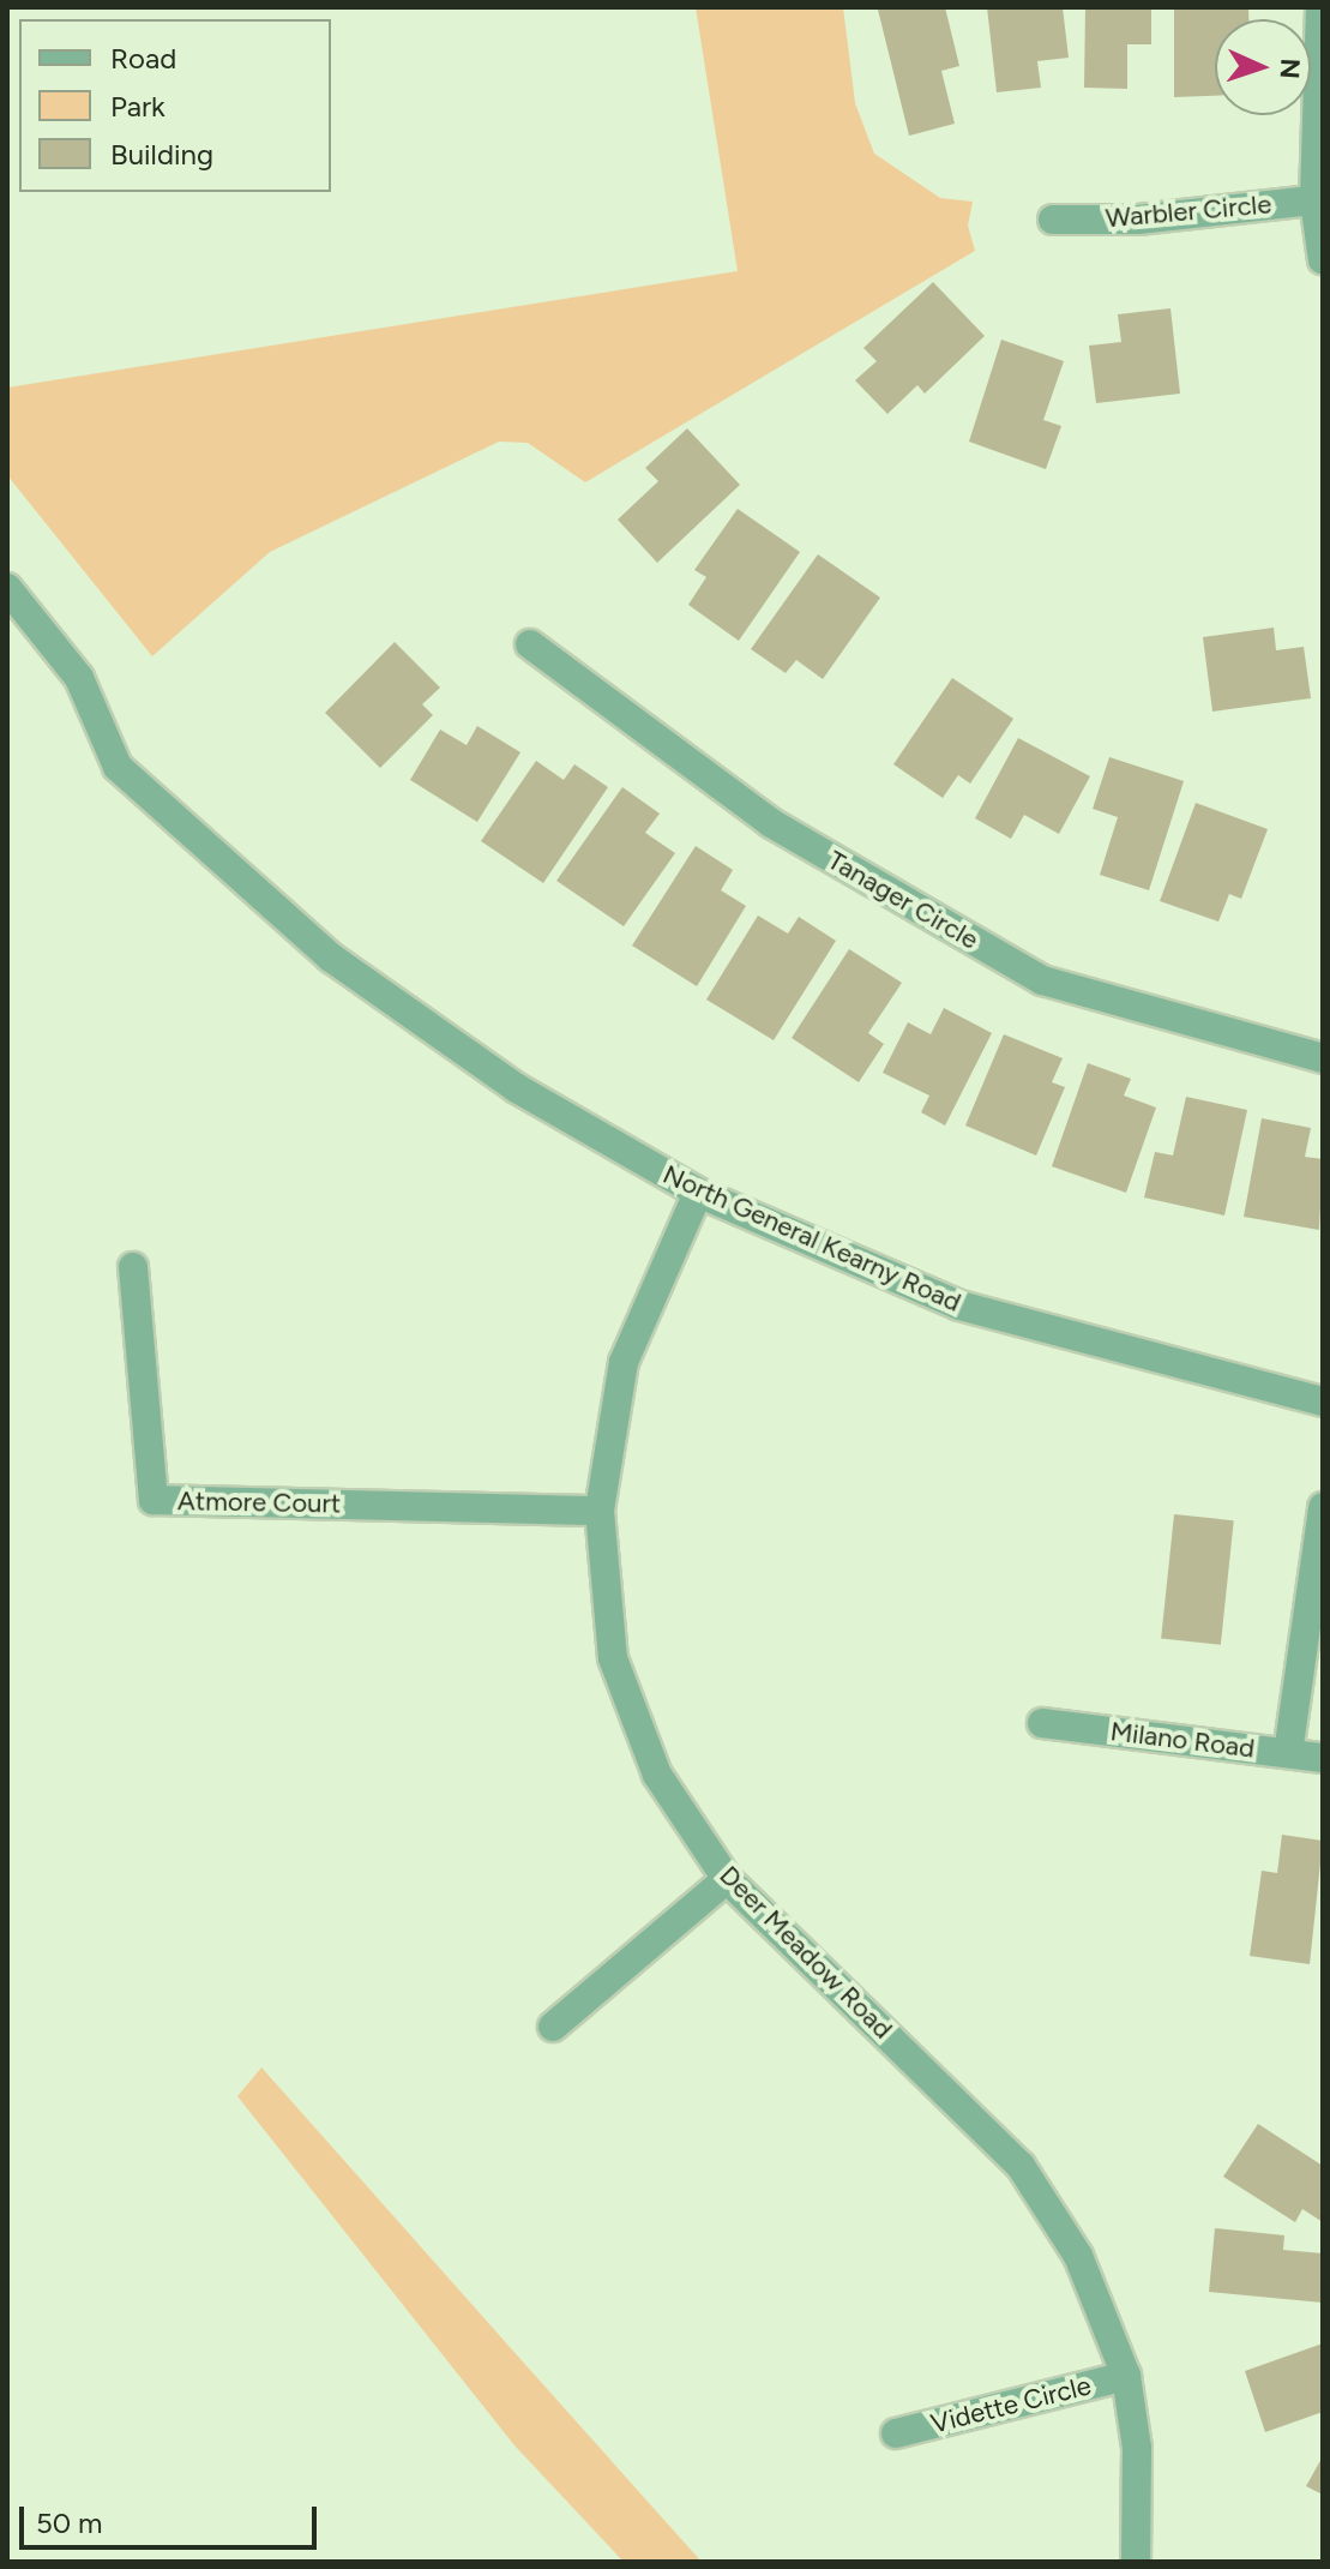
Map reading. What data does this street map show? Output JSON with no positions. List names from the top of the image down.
{
  "streets": {
    "street": [
      "Warbler Circle",
      "Tanager Circle",
      "North General Kearny Road",
      "Atmore Court",
      "Milano Road",
      "Deer Meadow Road",
      "Vidette Circle"
    ]
  },
  "crossings": [
    ["North General Kearny Road", "Deer Meadow Road"],
    ["Atmore Court", "Deer Meadow Road"],
    ["Deer Meadow Road", "Vidette Circle"]
  ],
  "legend": ["Road", "Park", "Building"],
  "scale_bar": "50 m",
  "north": "right"
}
